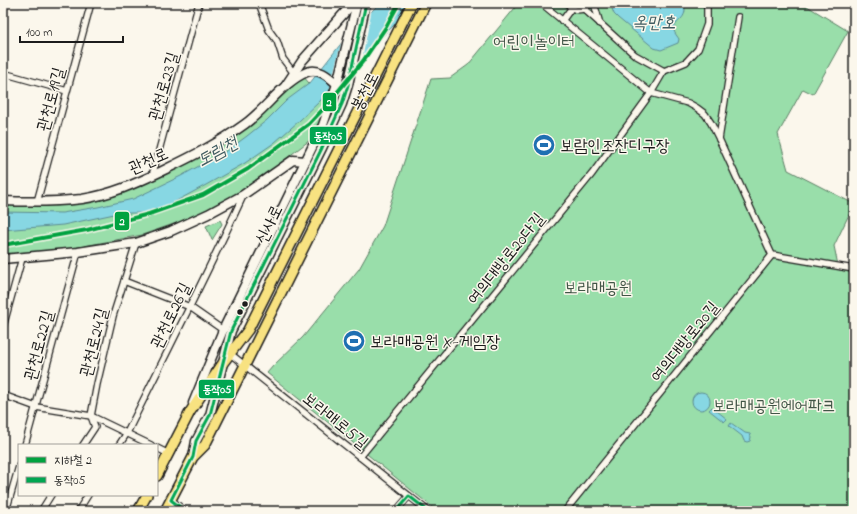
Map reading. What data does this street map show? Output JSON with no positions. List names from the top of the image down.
{
  "streets": {
    "main road": ["봉천로", "관천로", "신사로"],
    "street": [
      "관천로23길",
      "관천로19길",
      "여의대방로20다길",
      "관천로26길",
      "여의대방로20길",
      "관천로24길",
      "관천로22길",
      "보라매로5길"
    ]
  },
  "crossings": [
    ["관천로23길", "관천로"],
    ["봉천로", "신사로"],
    ["봉천로", "보라매로5길"],
    ["관천로19길", "관천로"],
    ["관천로", "신사로"],
    ["신사로", "보라매로5길"],
    ["여의대방로20다길", "보라매로5길"]
  ],
  "water": ["옥만호", "도림천"],
  "parks": ["어린이놀이터", "보라매공원", "보라매공원에어파크"],
  "places": {
    "sports": ["보람인조잔디구장", "보라매공원 X-게임장"]
  },
  "lines": ["metro line 2", "transit line 동작05"],
  "legend": ["지하철 2", "동작05"],
  "scale_bar": "100 m"
}
